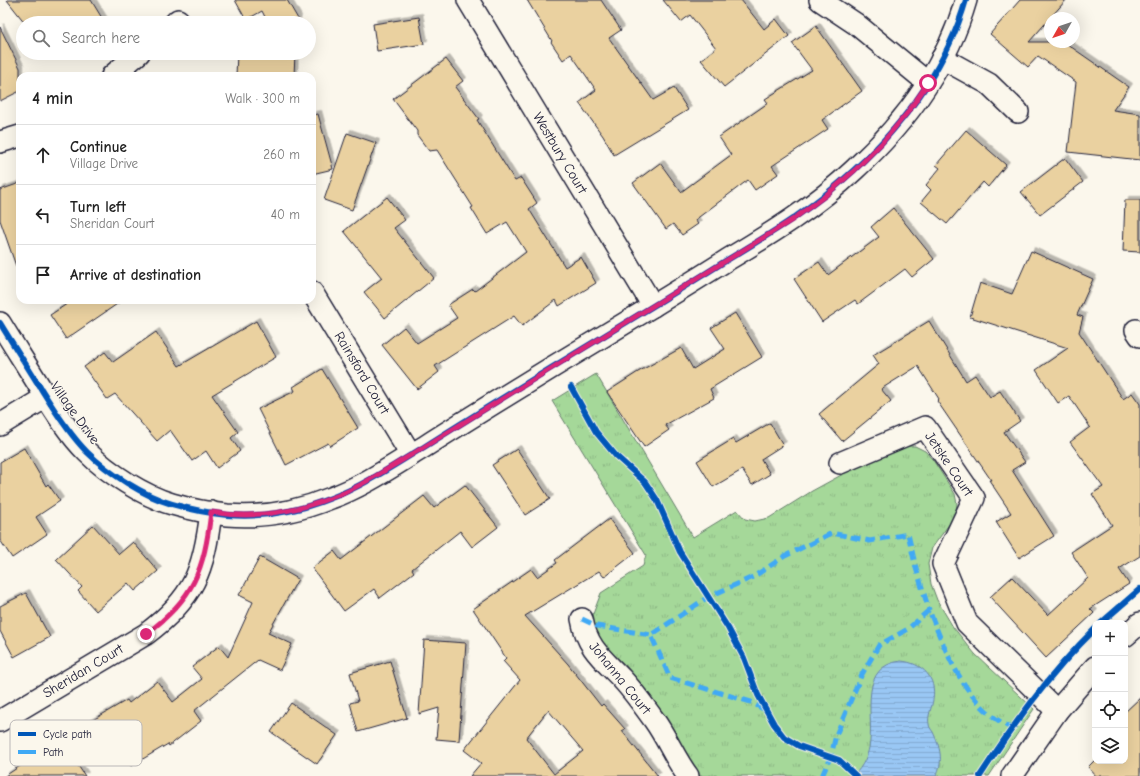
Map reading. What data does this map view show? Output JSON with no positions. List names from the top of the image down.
{
  "streets": {
    "street": [
      "Westbury Court",
      "Rainsford Court",
      "Village Drive",
      "Jetske Court",
      "Sheridan Court",
      "Johanna Court"
    ]
  },
  "crossings": [
    ["Westbury Court", "Village Drive"],
    ["Rainsford Court", "Village Drive"],
    ["Village Drive", "Sheridan Court"]
  ],
  "legend": ["Cycle path", "Path"],
  "north": "bottom left",
  "page": {
    "search": "Search here",
    "heading": ["4 min", "Walk · 300 m"],
    "list": [
      ["Continue", "Village Drive", "260 m"],
      ["Turn left", "Sheridan Court", "40 m"],
      "Arrive at destination"
    ],
    "map_buttons": ["+", "−"]
  }
}
